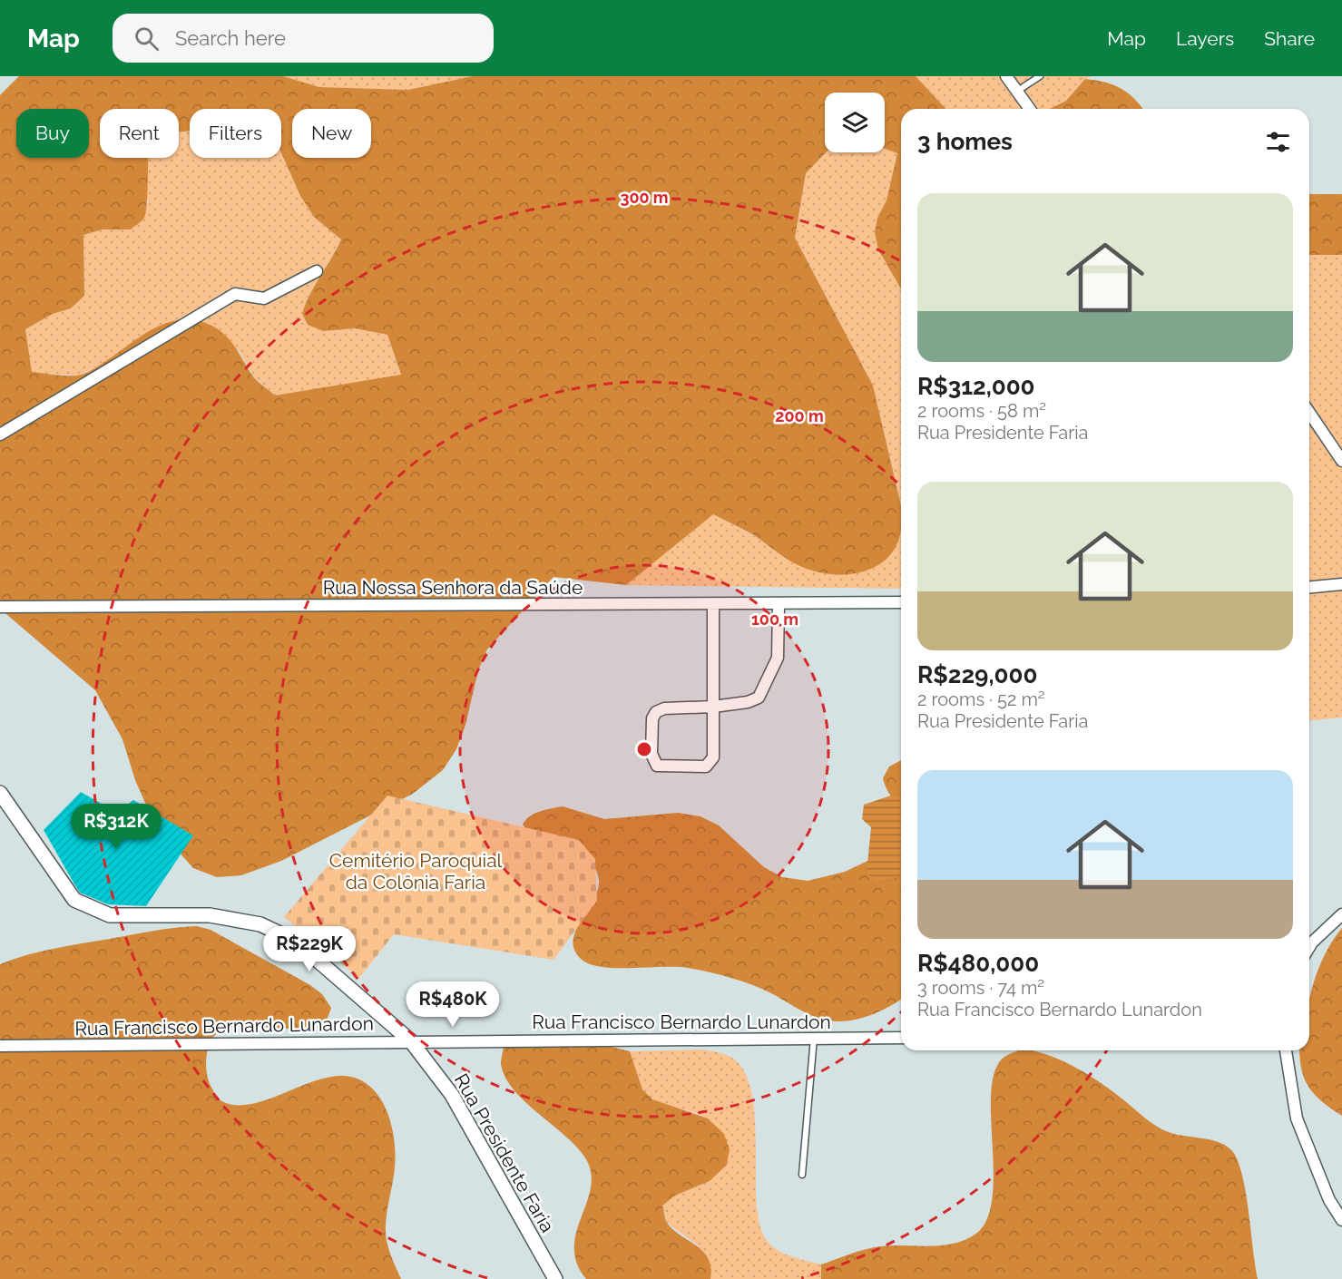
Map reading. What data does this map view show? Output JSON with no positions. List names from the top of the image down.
{
  "streets": {
    "street": ["Rua Nossa Senhora da Saúde", "Rua Francisco Bernardo Lunardon", "Rua Presidente Faria"]
  },
  "crossings": [
    ["Rua Francisco Bernardo Lunardon", "Rua Presidente Faria"]
  ],
  "parks": ["Cemitério Paroquial da Colônia Faria"],
  "page": {
    "header": "Map",
    "search": "Search here",
    "nav": ["Map", "Layers", "Share"],
    "chip": [
      "Buy",
      "Rent",
      "Filters",
      "New"
    ],
    "heading": "3 homes",
    "list": [
      {
        "name": "R$312,000",
        "note": "2 rooms · 58 m² · Rua Presidente Faria"
      },
      {
        "name": "R$229,000",
        "note": "2 rooms · 52 m² · Rua Presidente Faria"
      },
      {
        "name": "R$480,000",
        "note": "3 rooms · 74 m² · Rua Francisco Bernardo Lunardon"
      }
    ],
    "price": ["R$312K", "R$229K", "R$480K"]
  },
  "rings": ["300 m", "200 m", "100 m"]
}
